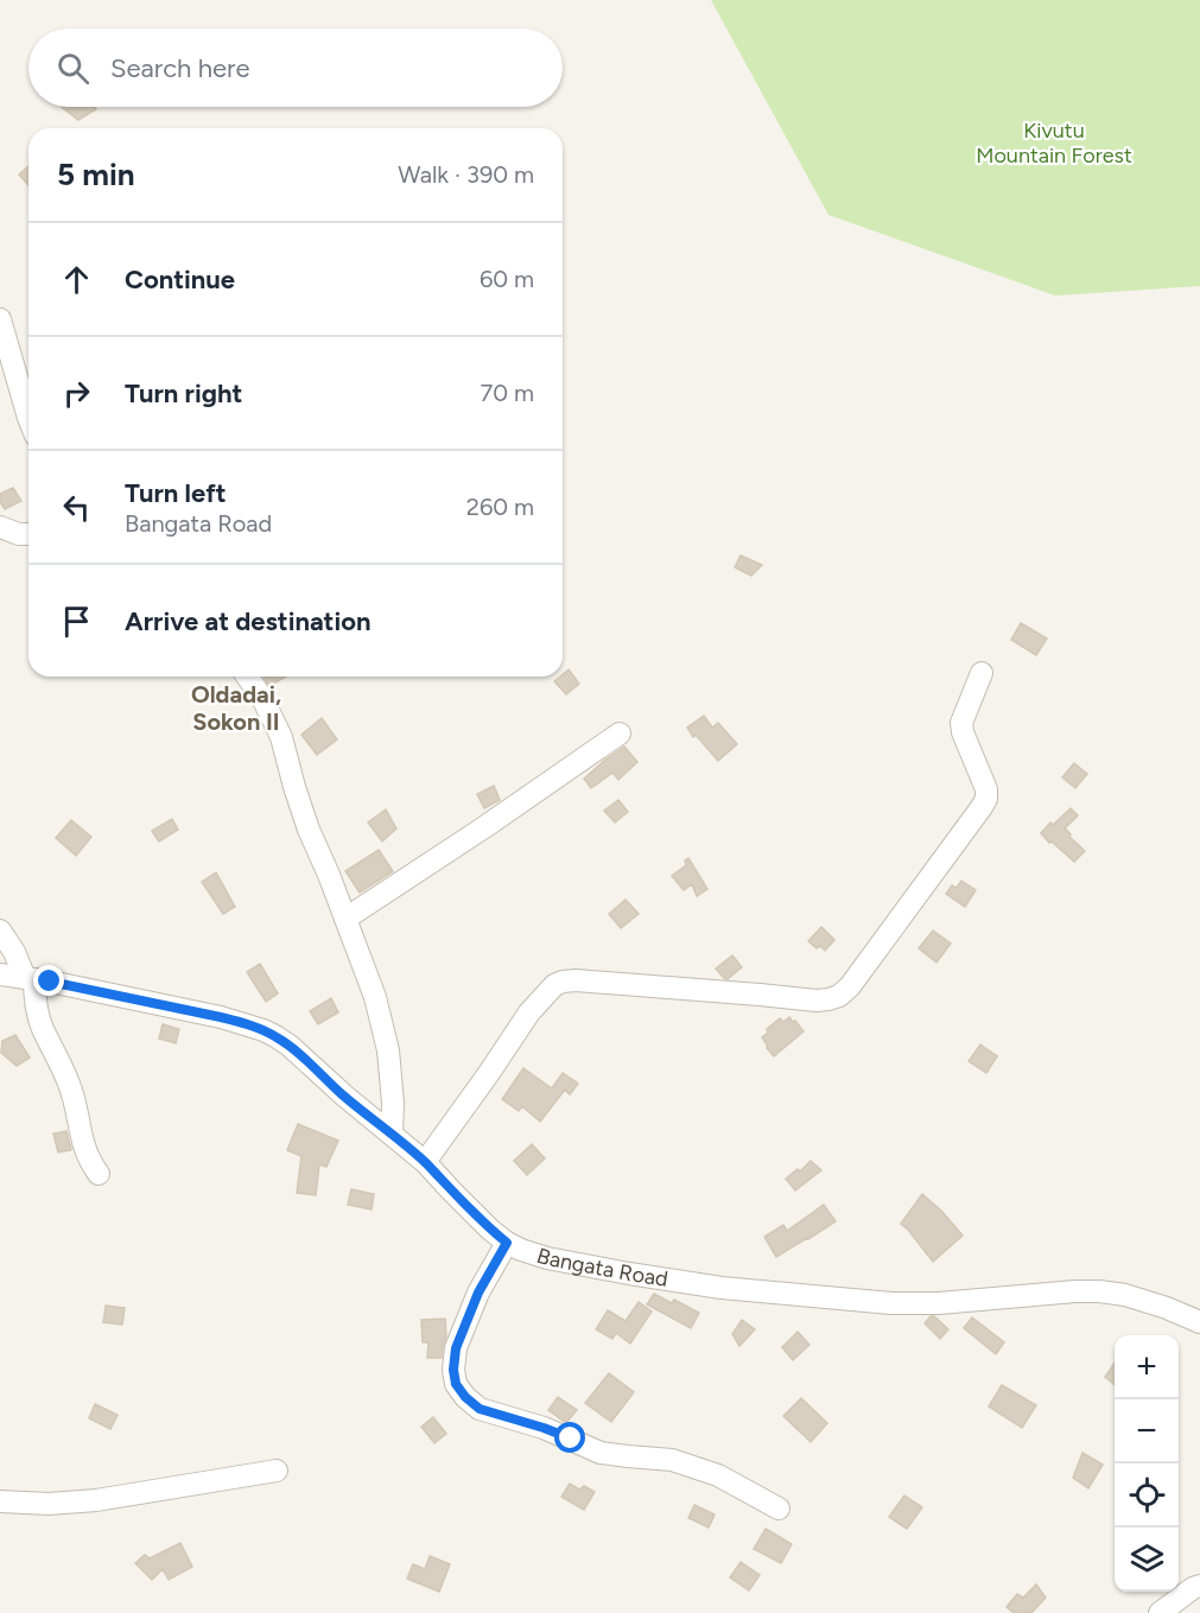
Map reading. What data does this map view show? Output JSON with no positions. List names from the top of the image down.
{
  "streets": {
    "street": ["Bangata Road"]
  },
  "districts": ["Oldadai, Sokon II"],
  "parks": ["Kivutu Mountain Forest"],
  "page": {
    "search": "Search here",
    "heading": ["5 min", "Walk · 390 m"],
    "list": [
      ["Continue", "60 m"],
      ["Turn right", "70 m"],
      ["Turn left", "Bangata Road", "260 m"],
      "Arrive at destination"
    ],
    "map_buttons": ["+", "−"]
  }
}
